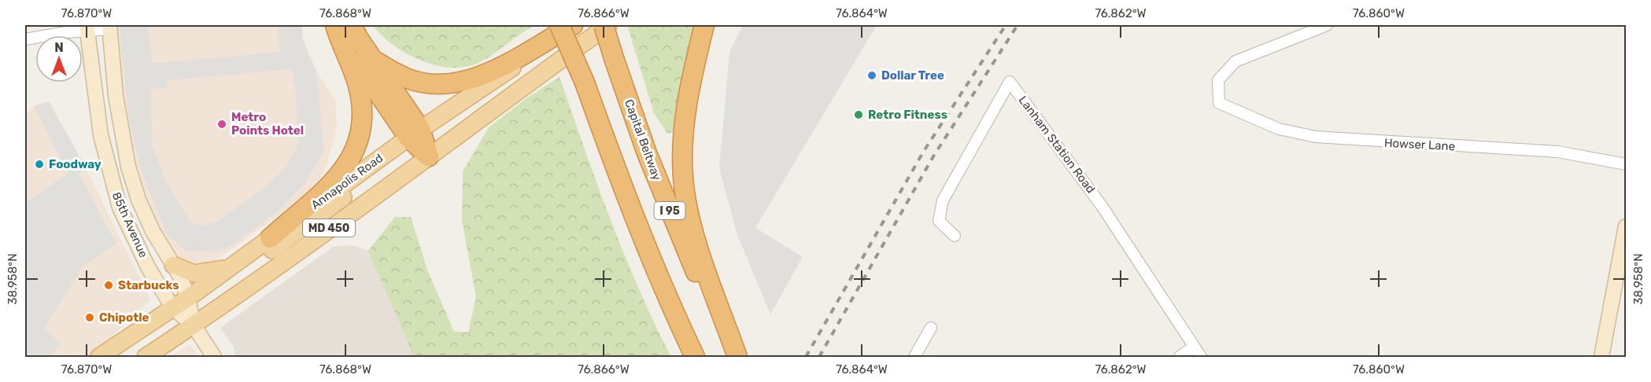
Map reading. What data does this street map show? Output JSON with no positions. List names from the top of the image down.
{
  "streets": {
    "highway": ["Capital Beltway", "I 95"],
    "main road": ["Annapolis Road", "MD 450"],
    "street": ["Lanham Station Road", "Howser Lane", "85th Avenue"]
  },
  "crossings": [
    ["Capital Beltway", "MD 450"],
    ["Annapolis Road", "85th Avenue"],
    ["85th Avenue", "MD 450"]
  ],
  "places": [
    "Dollar Tree",
    "Retro Fitness",
    "Metro Points Hotel",
    "Foodway",
    "Starbucks",
    "Chipotle"
  ],
  "north": "top",
  "coordinates": [
    "76.870°W",
    "76.868°W",
    "76.866°W",
    "76.864°W",
    "76.862°W",
    "76.860°W",
    "38.958°N"
  ]
}
